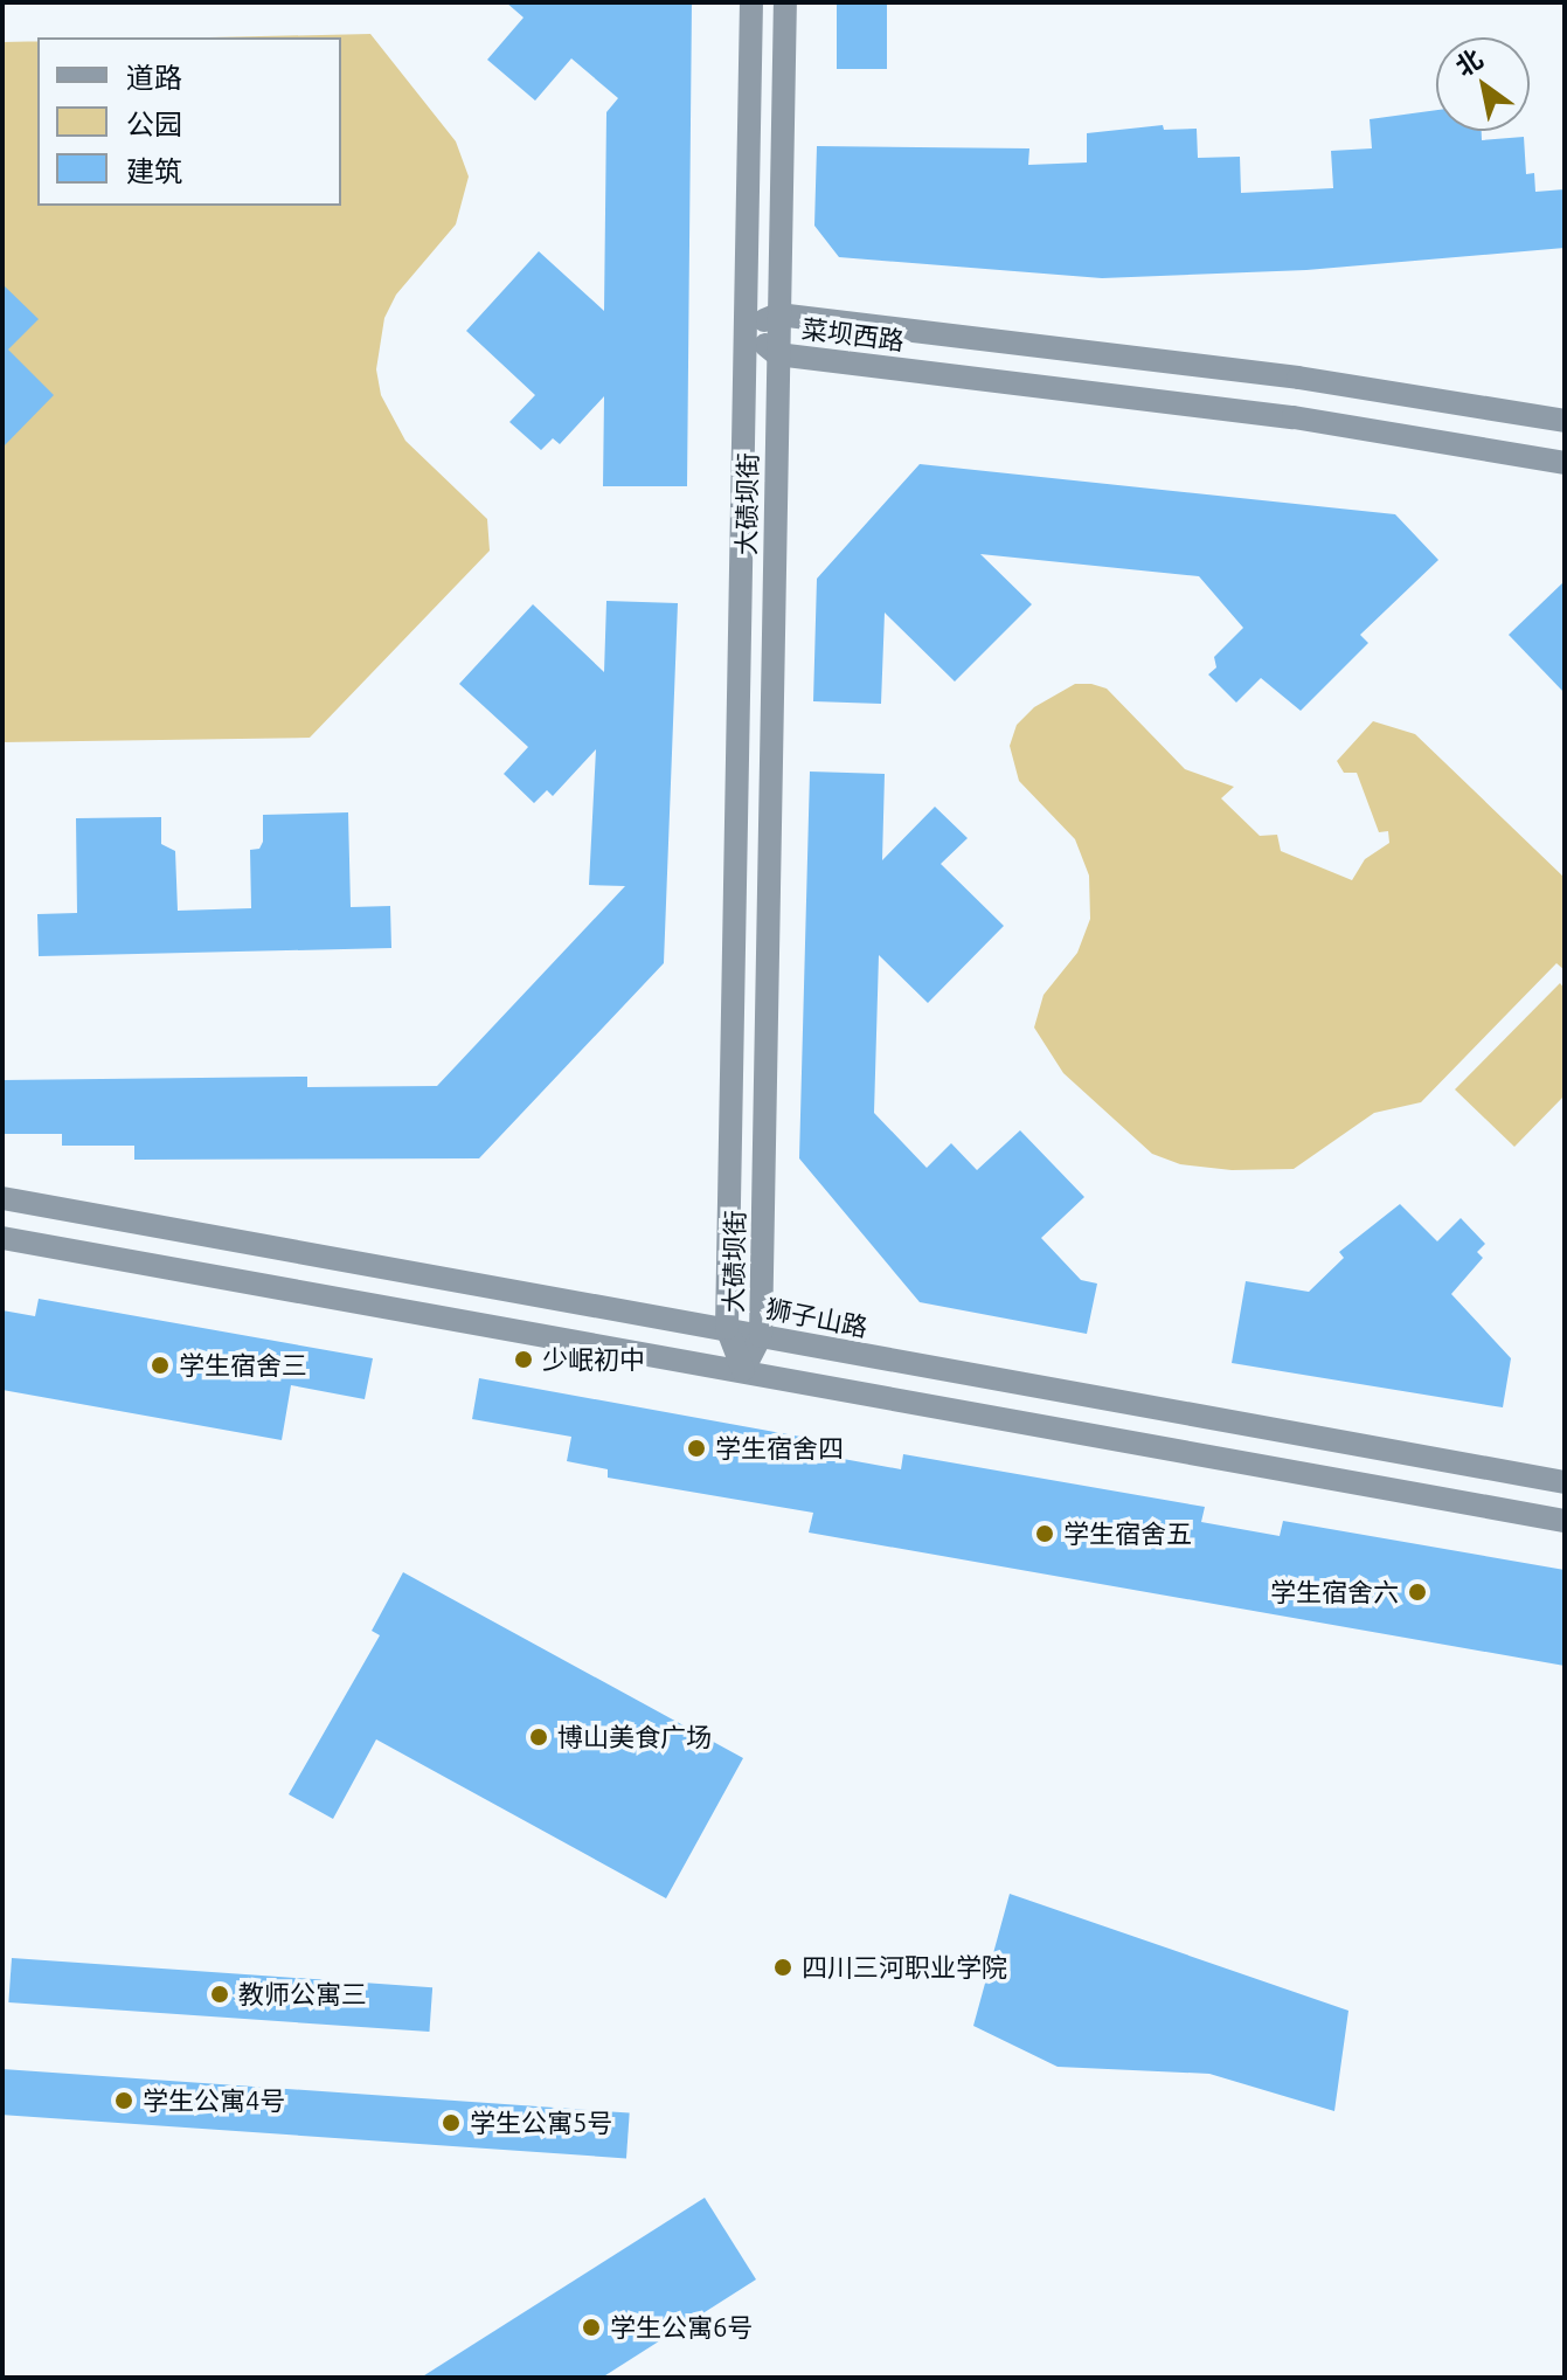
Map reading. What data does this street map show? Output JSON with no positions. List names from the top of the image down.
{
  "streets": {
    "street": ["菜坝西路", "大碛坝街", "狮子山路"]
  },
  "crossings": [
    ["菜坝西路", "大碛坝街"],
    ["大碛坝街", "狮子山路"]
  ],
  "places": [
    "少岷初中",
    "学生宿舍三",
    "学生宿舍四",
    "学生宿舍五",
    "学生宿舍六",
    "博山美食广场",
    "四川三河职业学院",
    "教师公寓三",
    "学生公寓4号",
    "学生公寓5号",
    "学生公寓6号"
  ],
  "legend": ["道路", "公园", "建筑"],
  "north": "top left"
}
